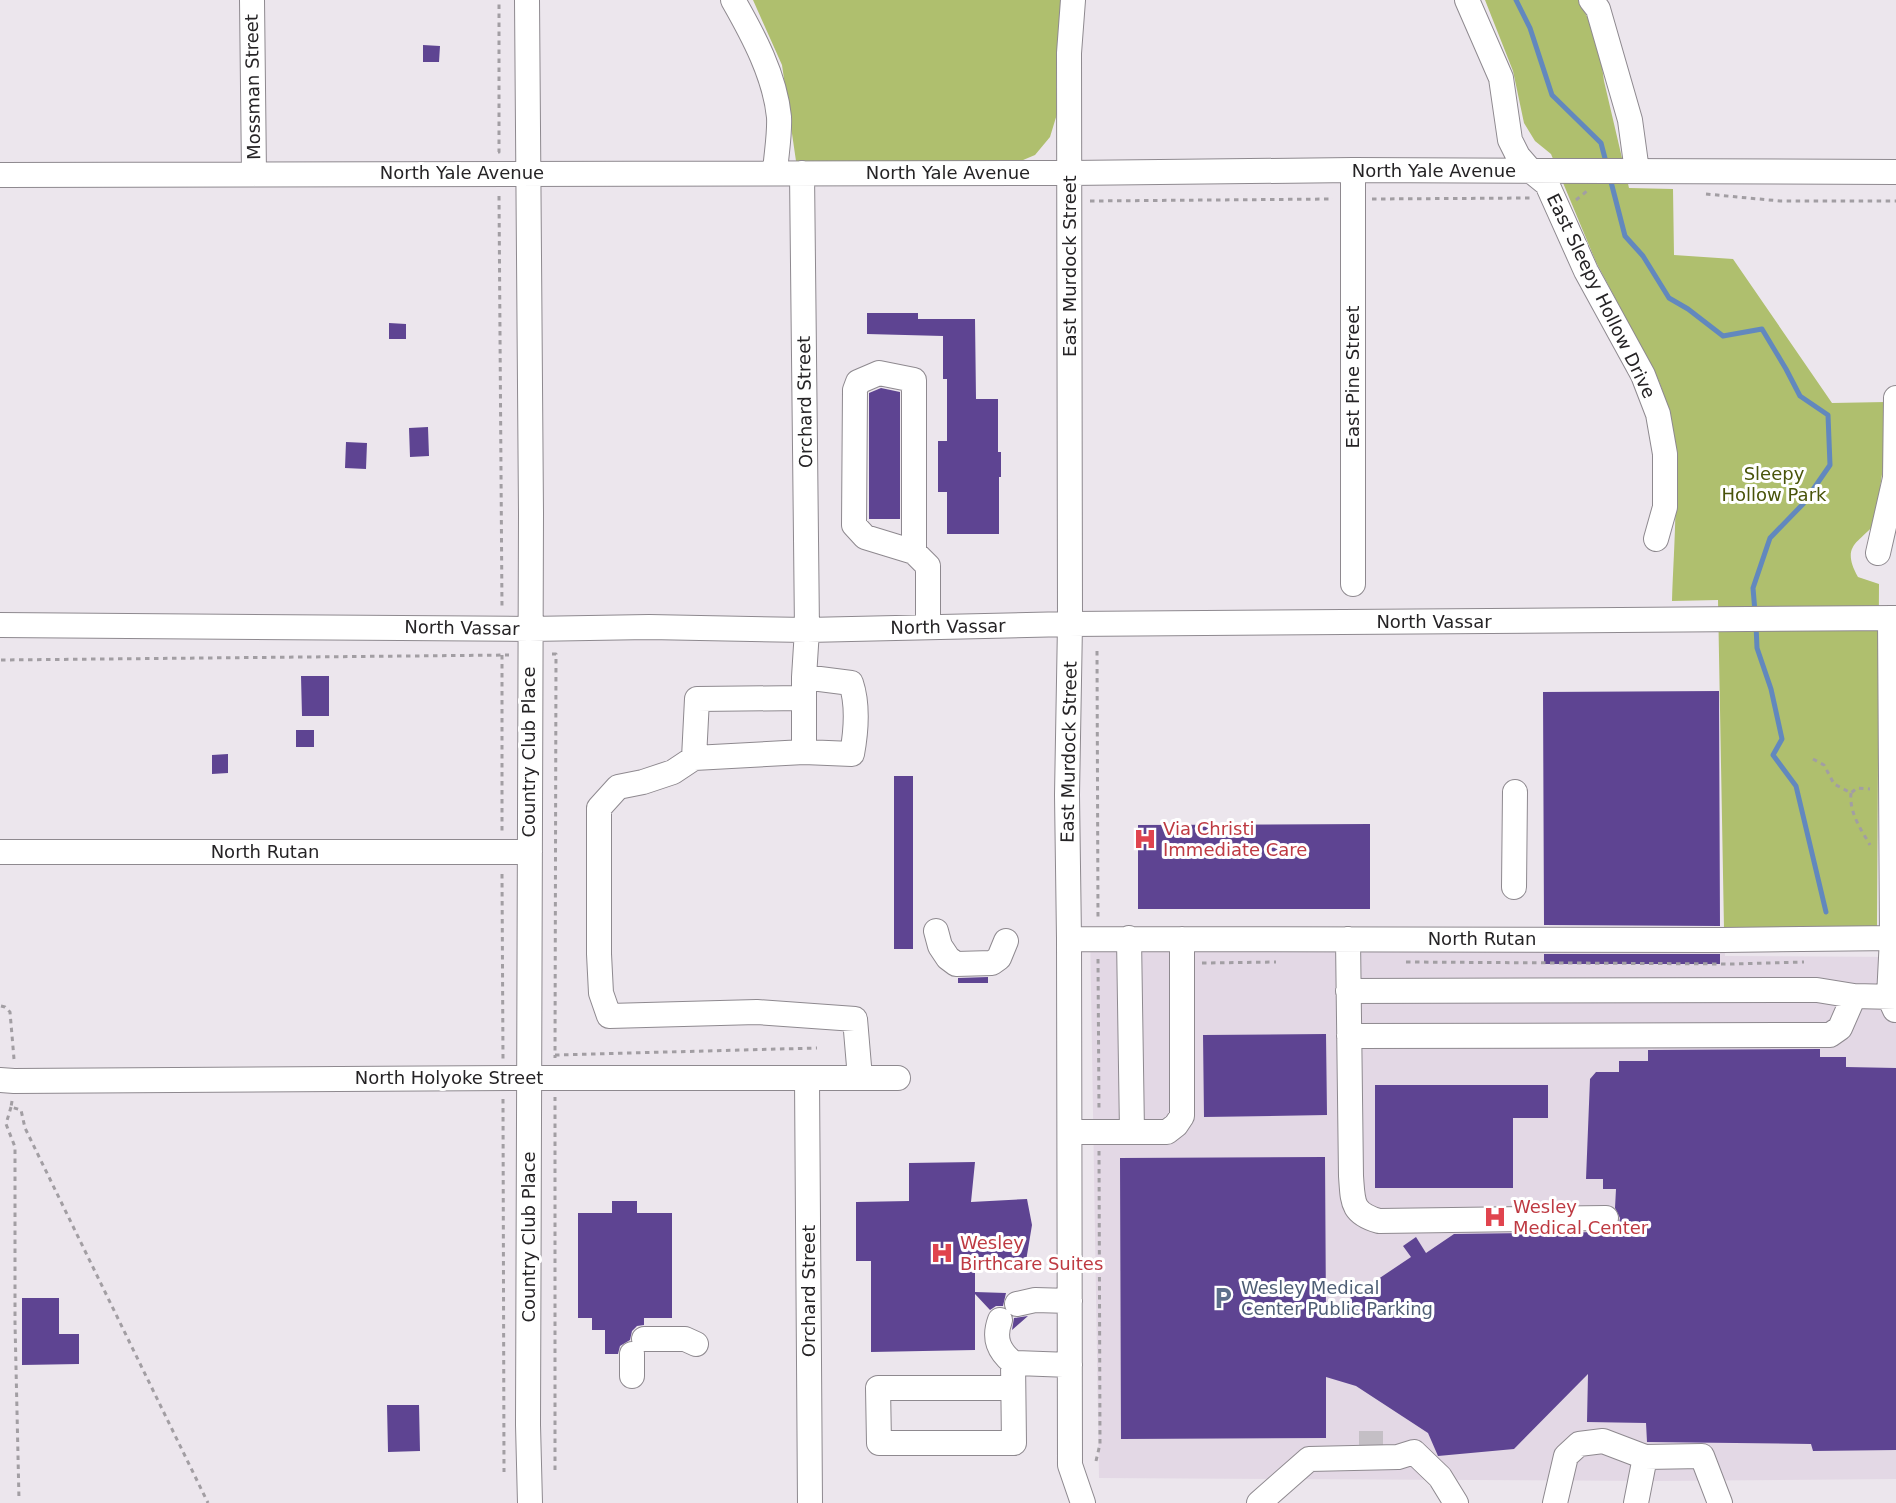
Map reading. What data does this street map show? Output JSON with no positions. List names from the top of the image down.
{
  "streets": {
    "street": [
      "Mossman Street",
      "North Yale Avenue",
      "East Murdock Street",
      "East Sleepy Hollow Drive",
      "East Pine Street",
      "Orchard Street",
      "North Vassar",
      "Country Club Place",
      "North Rutan",
      "North Holyoke Street"
    ]
  },
  "crossings": [
    ["Mossman Street", "North Yale Avenue"],
    ["North Yale Avenue", "East Murdock Street"],
    ["North Yale Avenue", "East Sleepy Hollow Drive"],
    ["North Yale Avenue", "East Pine Street"],
    ["North Yale Avenue", "Orchard Street"],
    ["North Yale Avenue", "Country Club Place"],
    ["East Murdock Street", "North Vassar"],
    ["East Murdock Street", "North Rutan"],
    ["Orchard Street", "North Vassar"],
    ["Orchard Street", "North Holyoke Street"],
    ["North Vassar", "Country Club Place"],
    ["Country Club Place", "North Rutan"],
    ["Country Club Place", "North Holyoke Street"]
  ],
  "parks": ["Sleepy Hollow Park"],
  "places": {
    "hospital": ["Via Christi Immediate Care", "Wesley Medical Center", "Wesley Birthcare Suites"],
    "parking": ["Wesley Medical Center Public Parking"]
  }
}
